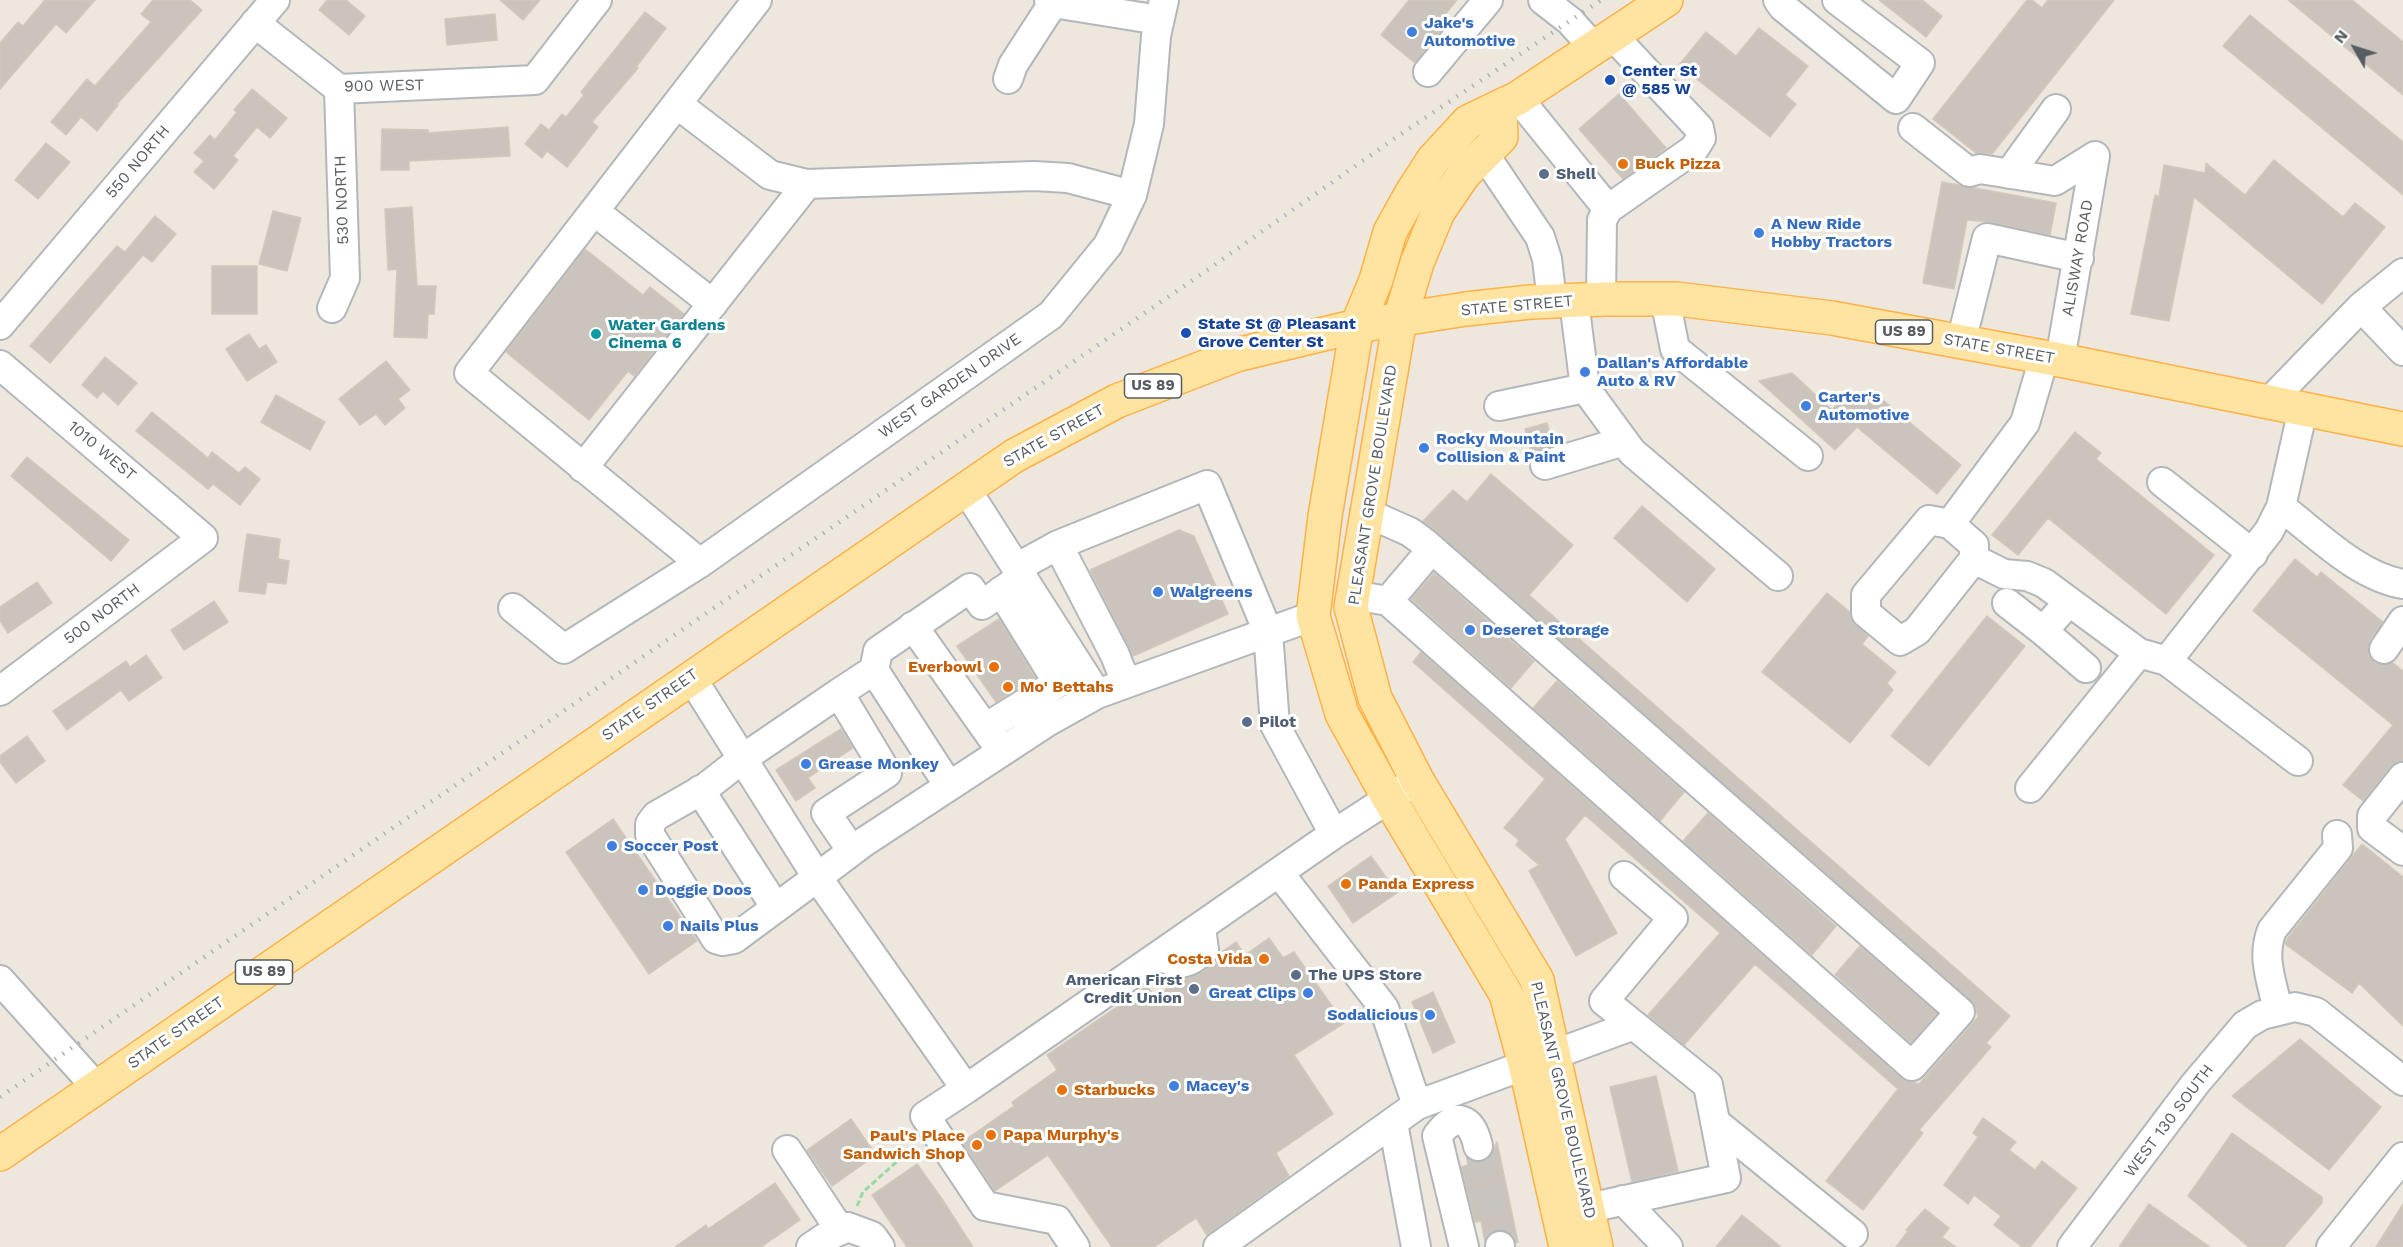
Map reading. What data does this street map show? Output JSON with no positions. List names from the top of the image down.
{
  "streets": {
    "main road": ["STATE STREET", "US 89", "PLEASANT GROVE BOULEVARD"],
    "street": [
      "900 WEST",
      "550 NORTH",
      "530 NORTH",
      "ALISWAY ROAD",
      "WEST GARDEN DRIVE",
      "1010 WEST",
      "500 NORTH",
      "WEST 130 SOUTH"
    ]
  },
  "crossings": [
    ["900 WEST", "550 NORTH"],
    ["900 WEST", "530 NORTH"],
    ["ALISWAY ROAD", "STATE STREET"],
    ["STATE STREET", "PLEASANT GROVE BOULEVARD"],
    ["1010 WEST", "500 NORTH"]
  ],
  "places": [
    "Jake's Automotive",
    "Center St @ 585 W",
    "Buck Pizza",
    "Shell",
    "A New Ride Hobby Tractors",
    "State St @ Pleasant Grove Center St",
    "Water Gardens Cinema 6",
    "Dallan's Affordable Auto & RV",
    "Carter's Automotive",
    "Rocky Mountain Collision & Paint",
    "Walgreens",
    "Deseret Storage",
    "Everbowl",
    "Mo' Bettahs",
    "Pilot",
    "Grease Monkey",
    "Soccer Post",
    "Panda Express",
    "Doggie Doos",
    "Nails Plus",
    "Costa Vida",
    "The UPS Store",
    "American First Credit Union",
    "Great Clips",
    "Sodalicious",
    "Macey's",
    "Starbucks",
    "Papa Murphy's",
    "Paul's Place Sandwich Shop"
  ],
  "north": "top left"
}
